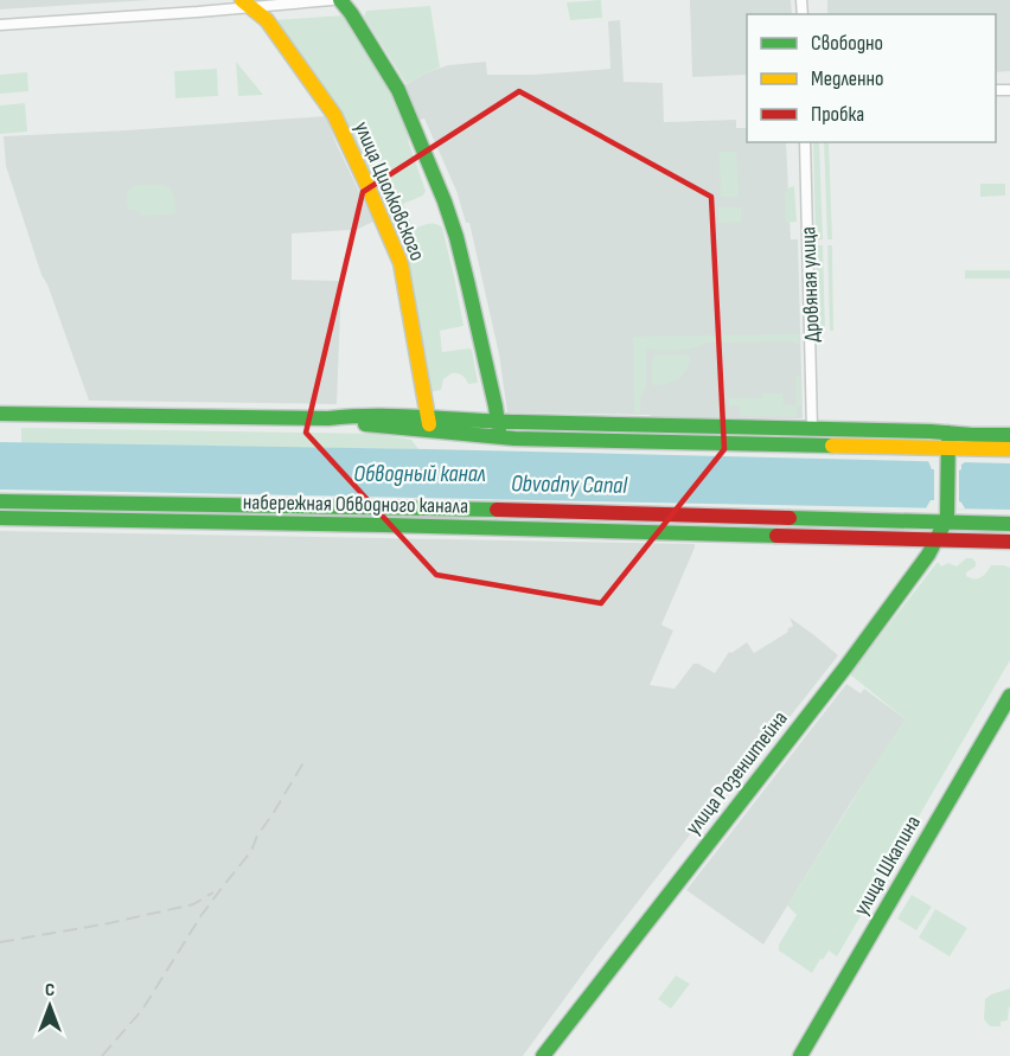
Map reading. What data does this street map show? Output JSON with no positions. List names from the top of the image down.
{
  "streets": {
    "main road": [
      "улица Циолковского",
      "набережная Обводного канала",
      "улица Розенштейна",
      "улица Шкапина"
    ],
    "street": ["Дровяная улица"]
  },
  "crossings": [
    ["набережная Обводного канала", "улица Розенштейна"]
  ],
  "water": ["Обводный канал", "Obvodny Canal"],
  "legend": ["Свободно", "Медленно", "Пробка"],
  "north": "top"
}
